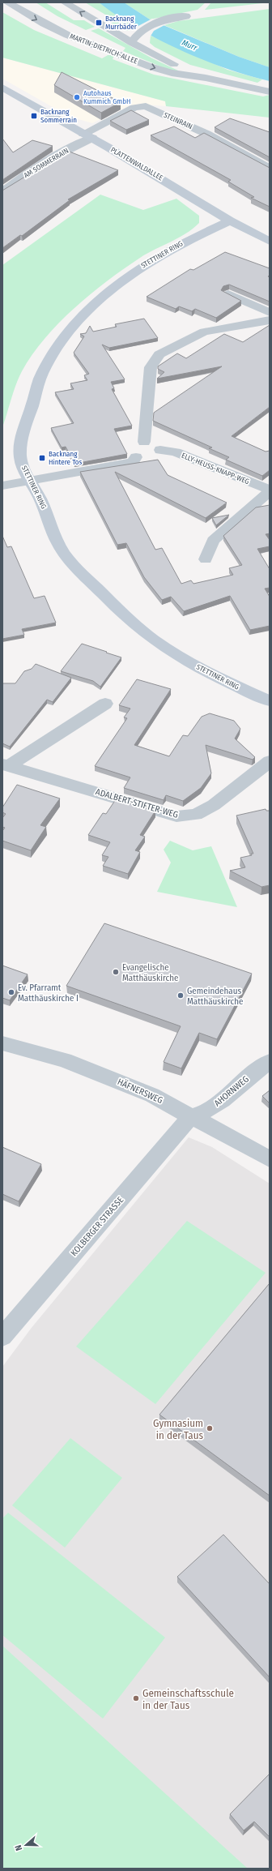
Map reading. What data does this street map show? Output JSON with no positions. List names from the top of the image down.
{
  "streets": {
    "street": [
      "MARTIN-DIETRICH-ALLEE",
      "STEINRAIN",
      "AM SOMMERRAIN",
      "PLATTENWALDALLEE",
      "STETTINER RING",
      "ELLY-HEUSS-KNAPP-WEG",
      "ADALBERT-STIFTER-WEG",
      "HÄFNERSWEG",
      "AHORNWEG",
      "KOLBERGER STRASSE"
    ]
  },
  "crossings": [
    ["STEINRAIN", "AM SOMMERRAIN"],
    ["STEINRAIN", "PLATTENWALDALLEE"],
    ["AM SOMMERRAIN", "PLATTENWALDALLEE"],
    ["PLATTENWALDALLEE", "STETTINER RING"],
    ["HÄFNERSWEG", "AHORNWEG"],
    ["HÄFNERSWEG", "KOLBERGER STRASSE"],
    ["AHORNWEG", "KOLBERGER STRASSE"]
  ],
  "water": ["Murr"],
  "places": {
    "transit": ["Backnang Murrbäder", "Backnang Sommerrain", "Backnang Hintere Tos"],
    "other": [
      "Autohaus Kummich GmbH",
      "Evangelische Matthäuskirche",
      "Ev. Pfarramt Matthäuskirche I",
      "Gemeindehaus Matthäuskirche",
      "Gymnasium in der Taus",
      "Gemeinschaftsschule in der Taus"
    ]
  },
  "north": "left"
}
